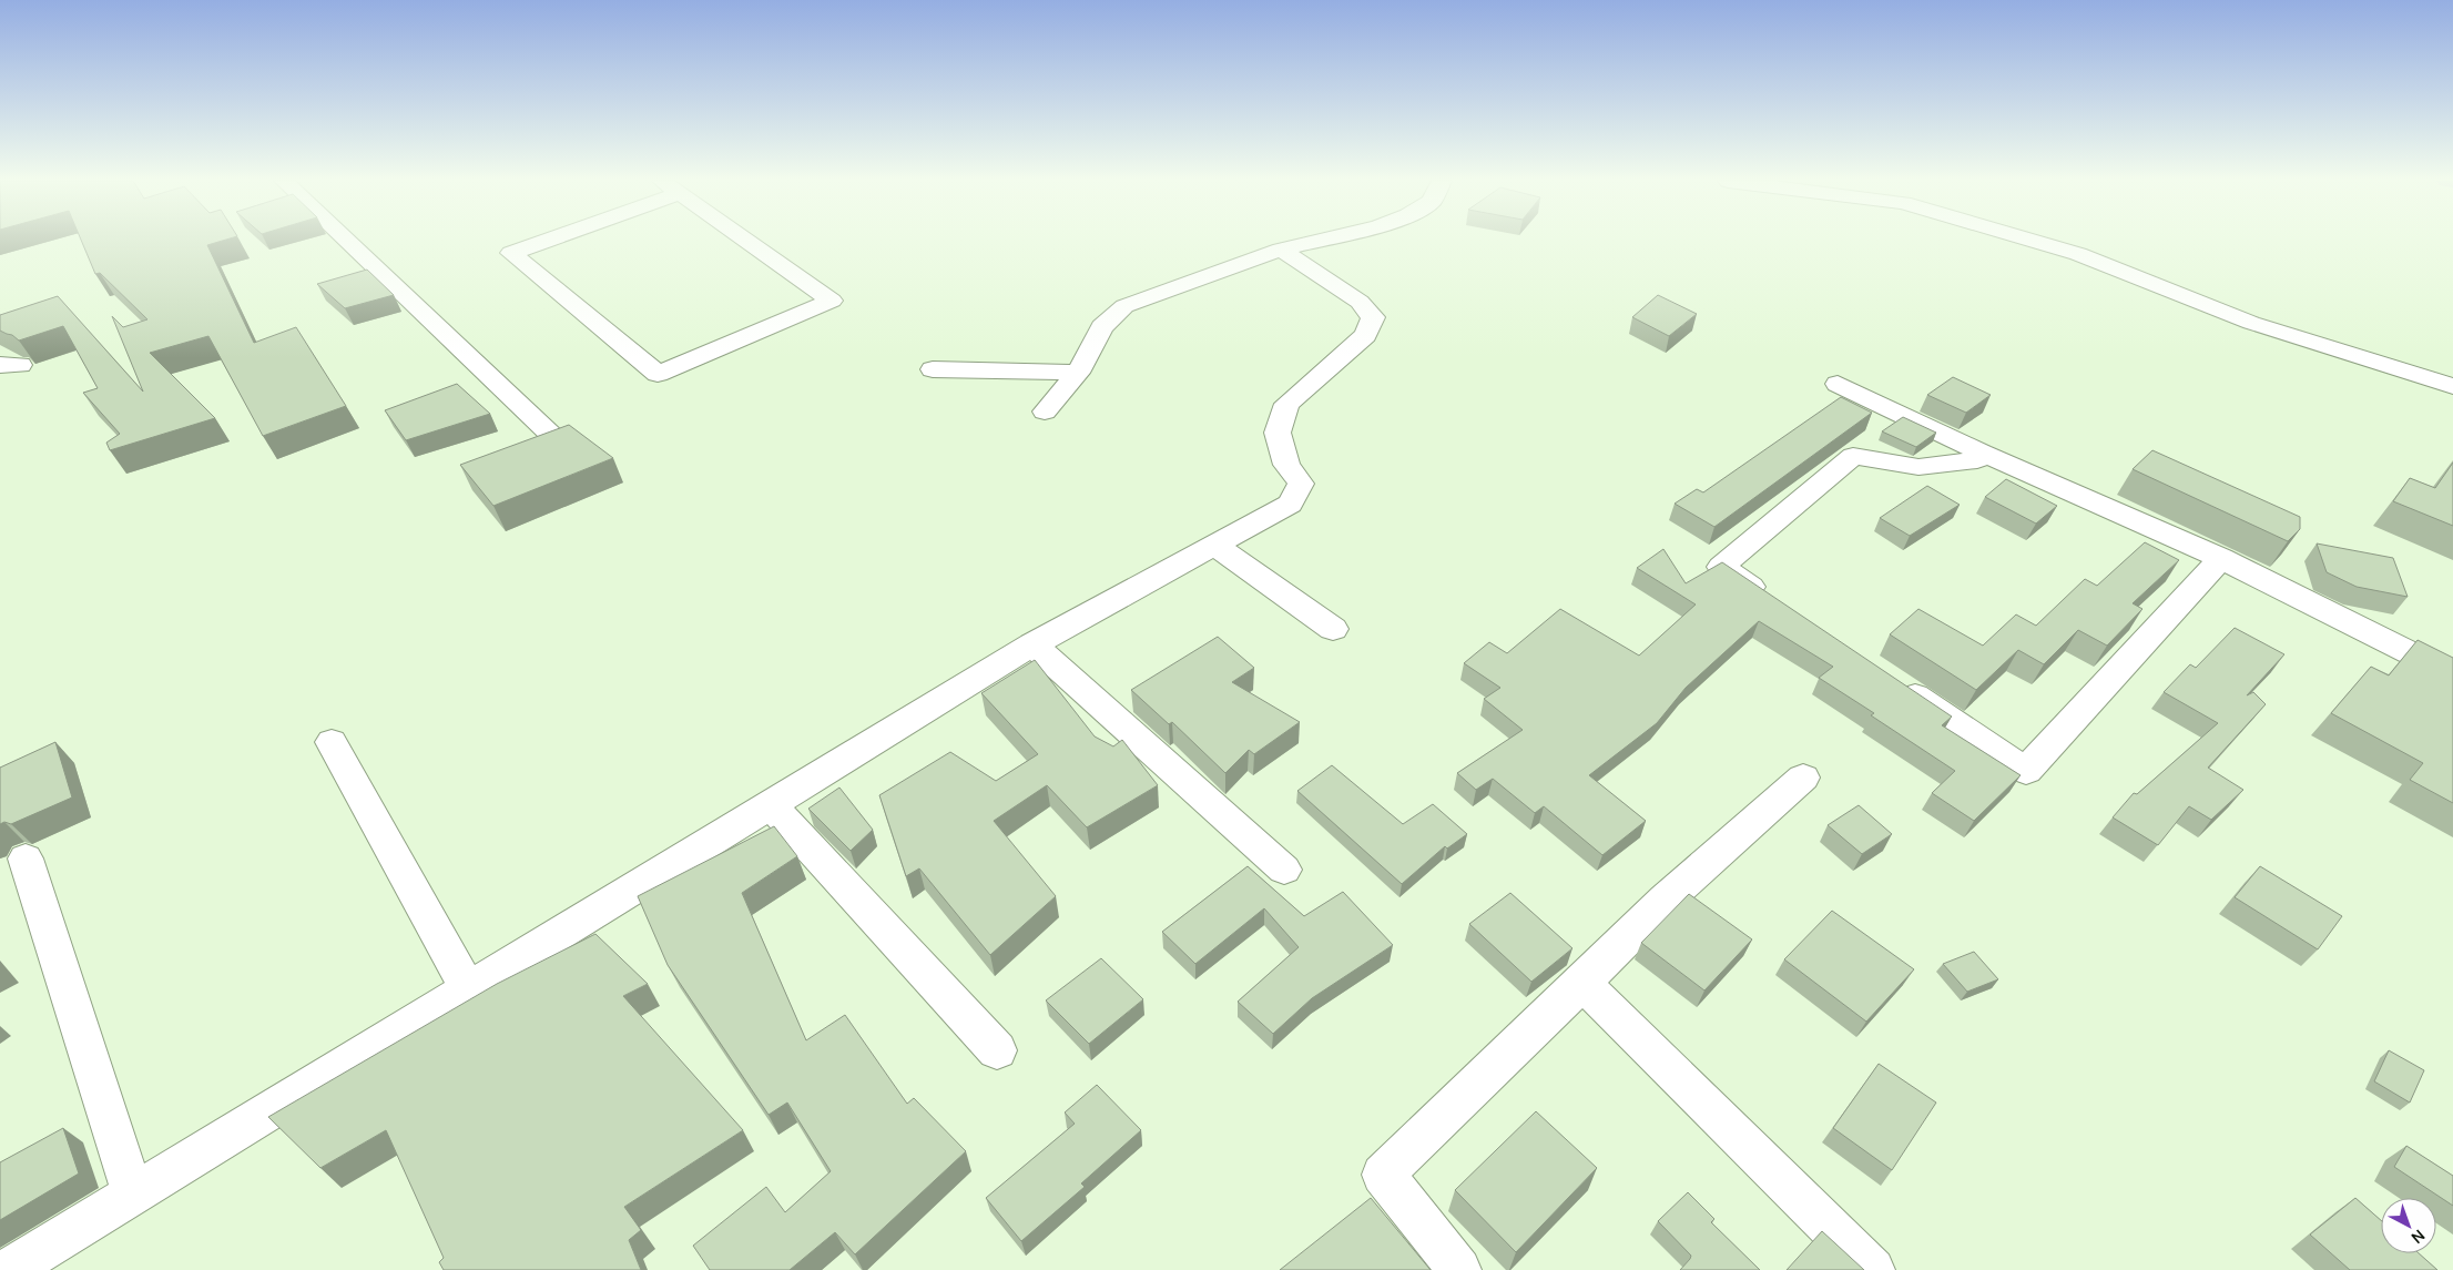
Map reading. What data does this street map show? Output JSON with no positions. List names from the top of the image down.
{
  "north": "bottom right"
}
